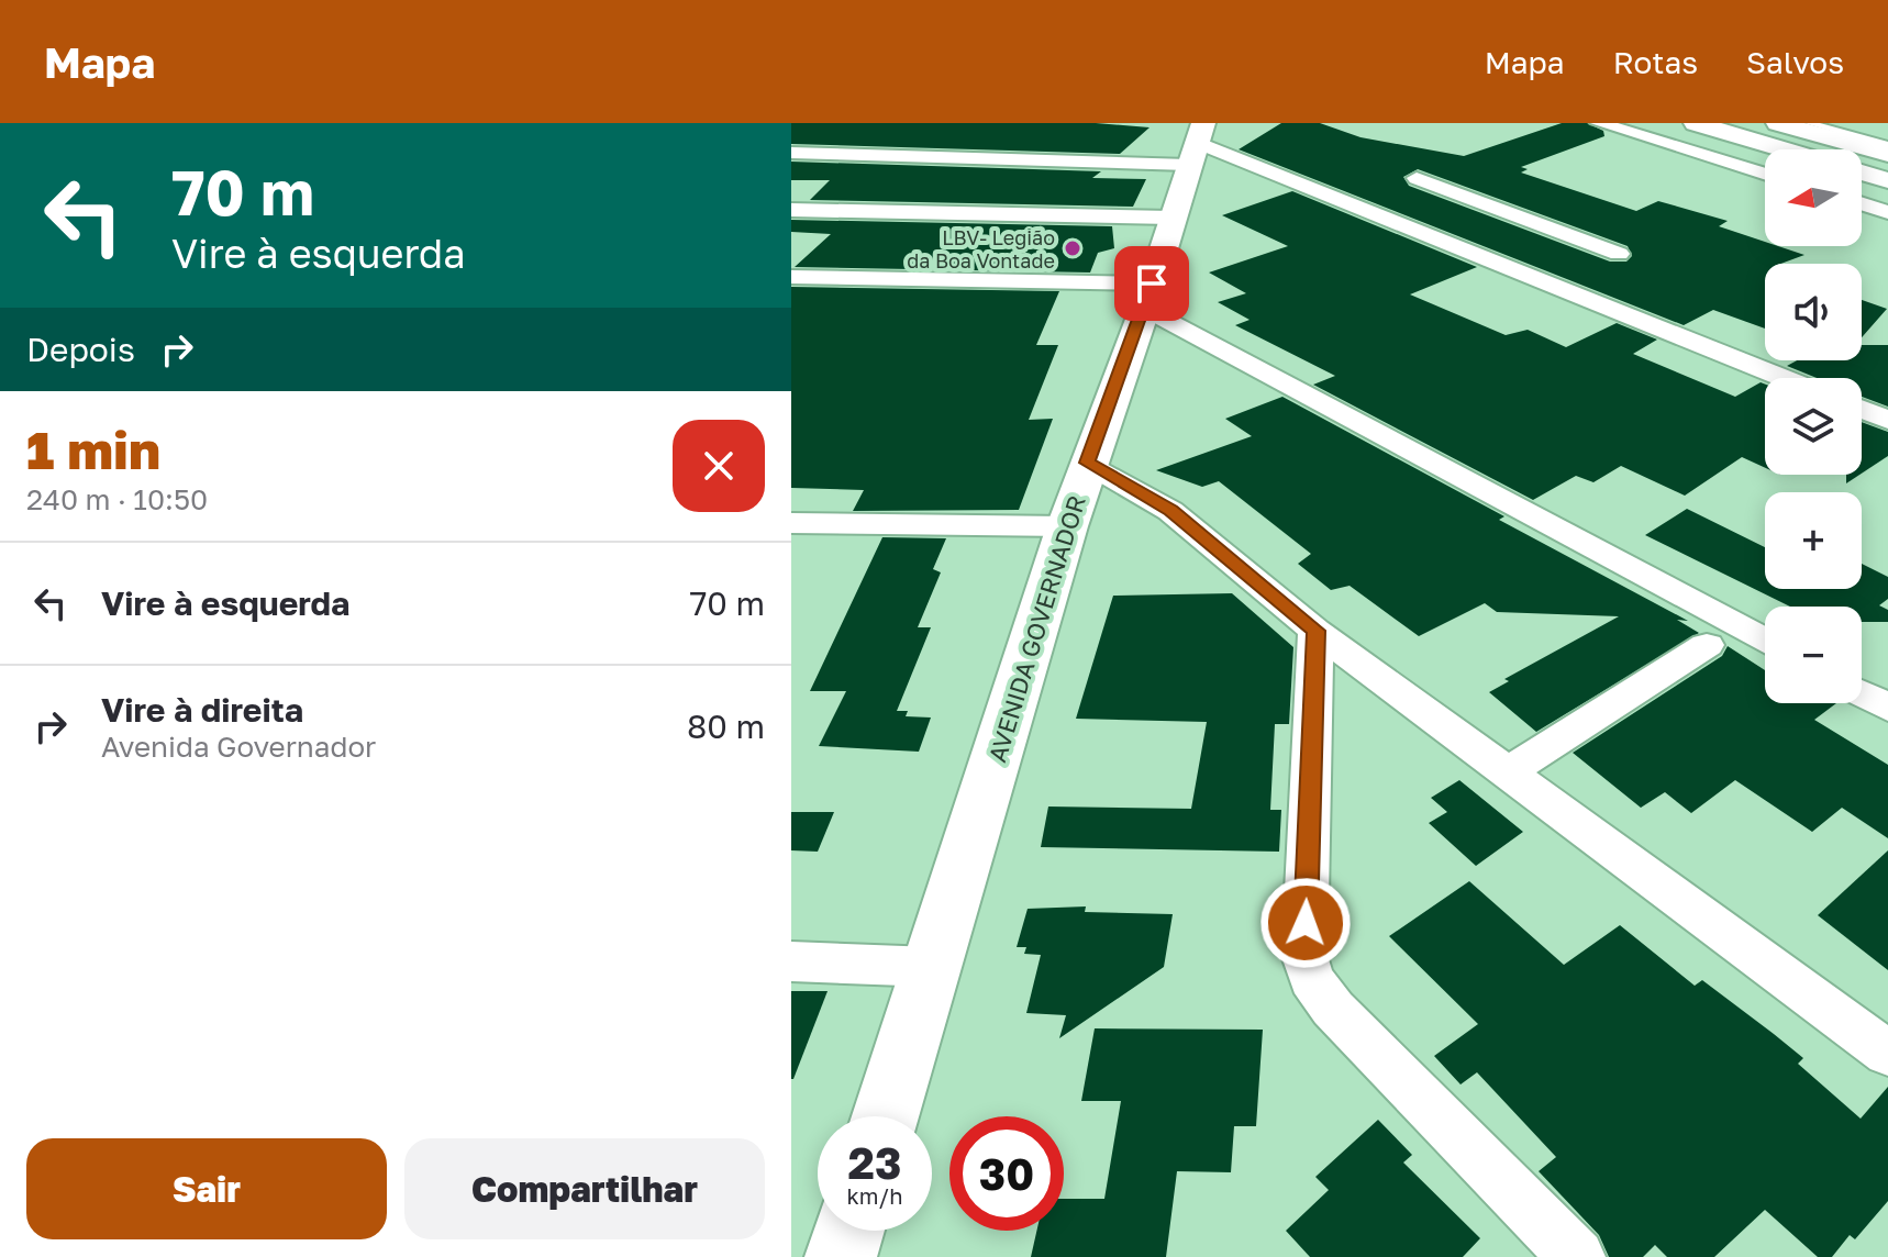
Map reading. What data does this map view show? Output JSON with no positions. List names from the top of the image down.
{
  "streets": {
    "main road": ["AVENIDA GOVERNADOR"]
  },
  "places": ["LBV- Legião da Boa Vontade"],
  "north": "left",
  "page": {
    "header": "Mapa",
    "nav": ["Mapa", "Rotas", "Salvos"],
    "turn": ["70 m", "Vire à esquerda"],
    "map_buttons": ["+", "−"],
    "then": "Depois",
    "heading": ["1 min", "240 m · 10:50"],
    "list": [
      {
        "name": "Vire à esquerda",
        "value": "70 m"
      },
      {
        "name": "Vire à direita",
        "note": "Avenida Governador",
        "value": "80 m"
      }
    ],
    "speed": "23 km/h",
    "limit": "30",
    "buttons": ["Sair", "Compartilhar"]
  }
}
